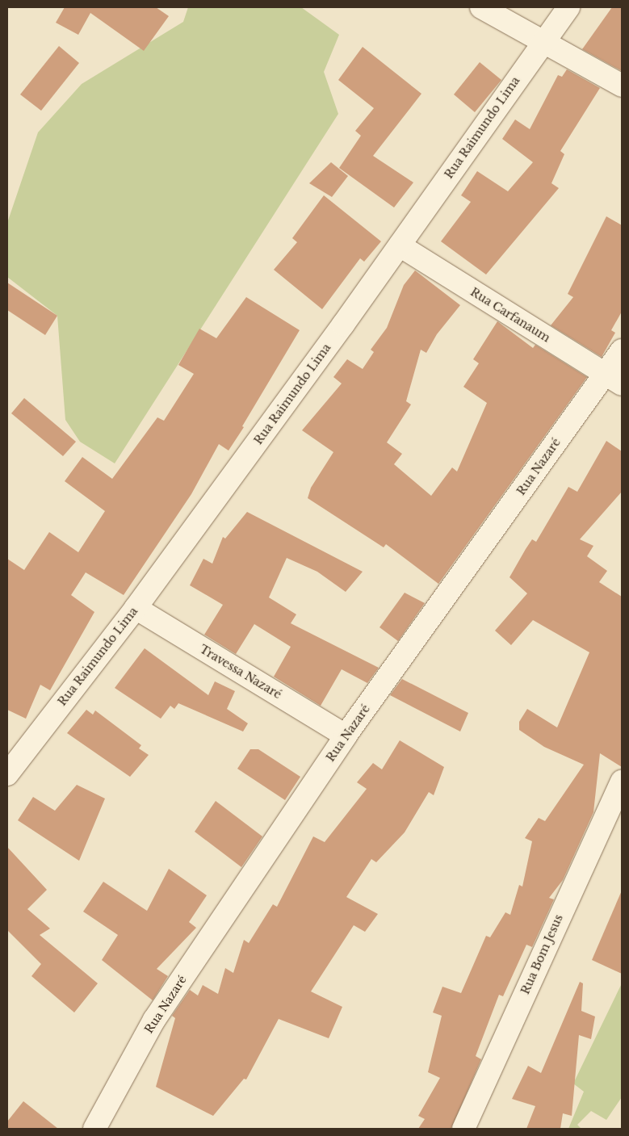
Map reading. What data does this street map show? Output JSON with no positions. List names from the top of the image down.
{
  "streets": {
    "street": [
      "Rua Raimundo Lima",
      "Rua Carfanaum",
      "Rua Nazaré",
      "Travessa Nazaré",
      "Rua Bom Jesus"
    ]
  },
  "crossings": [
    ["Rua Raimundo Lima", "Rua Carfanaum"],
    ["Rua Raimundo Lima", "Travessa Nazaré"],
    ["Rua Carfanaum", "Rua Nazaré"],
    ["Rua Nazaré", "Travessa Nazaré"]
  ]
}
